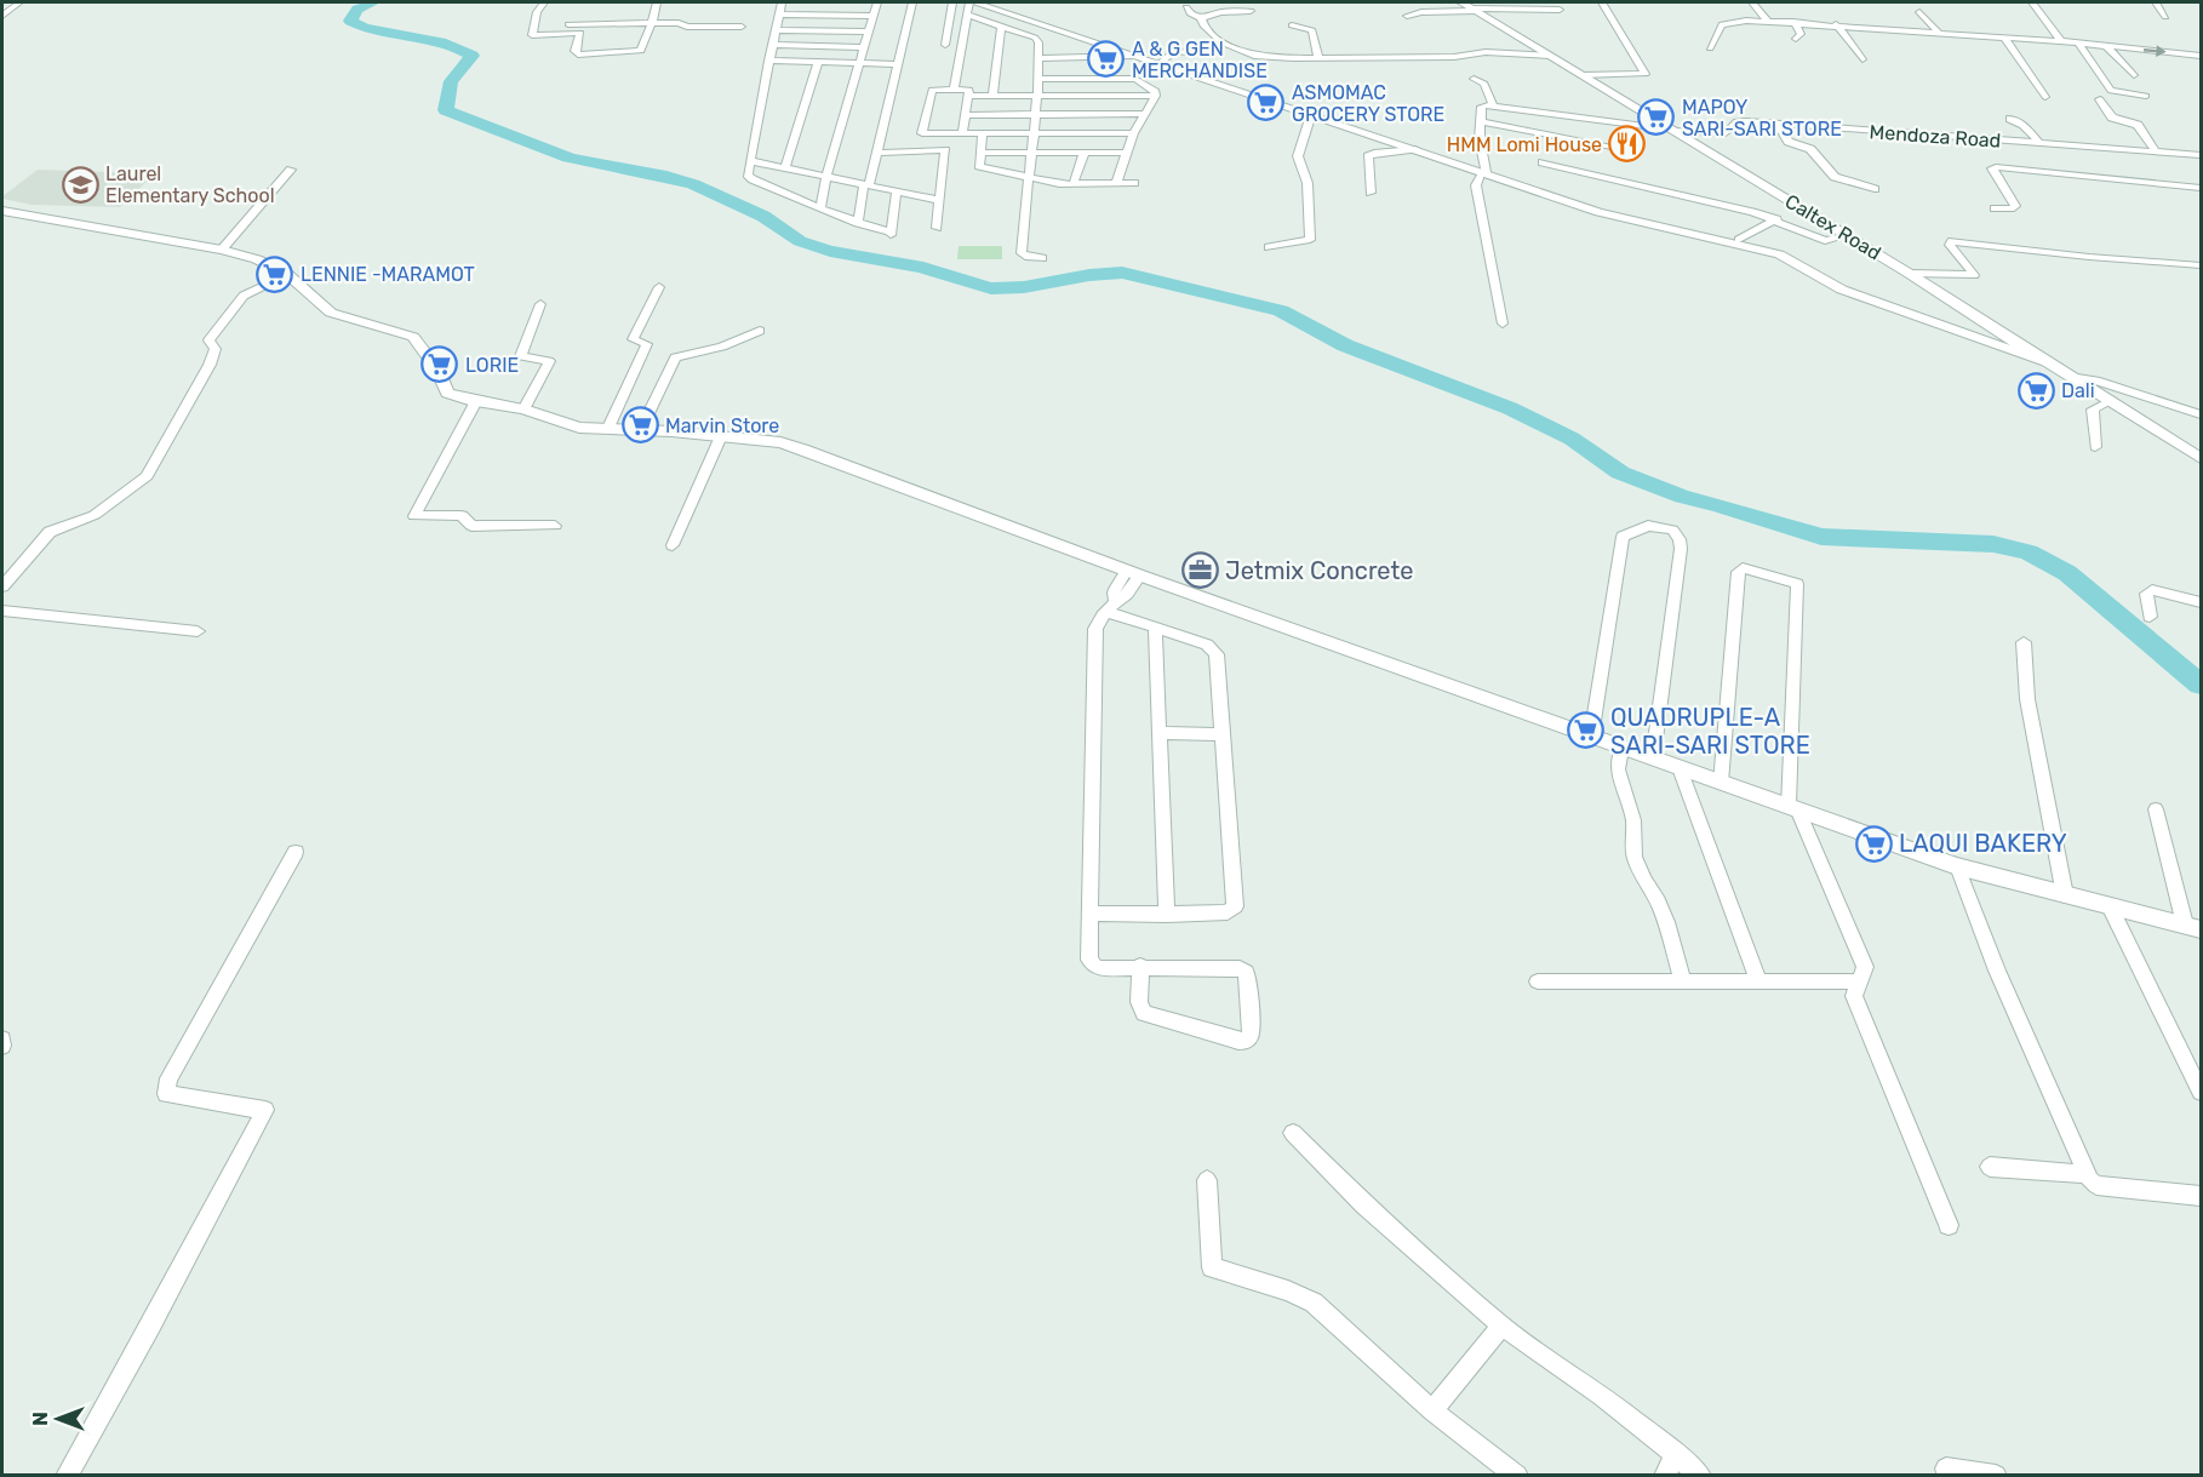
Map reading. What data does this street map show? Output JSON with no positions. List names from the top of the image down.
{
  "streets": {
    "street": ["Mendoza Road", "Caltex Road"]
  },
  "crossings": [
    ["Mendoza Road", "Caltex Road"]
  ],
  "places": {
    "supermarket": [
      "A & G GEN MERCHANDISE",
      "ASMOMAC GROCERY STORE",
      "MAPOY SARI-SARI STORE",
      "LENNIE -MARAMOT",
      "LORIE",
      "Dali",
      "Marvin Store",
      "QUADRUPLE-A SARI-SARI STORE",
      "LAQUI BAKERY"
    ],
    "restaurant": ["HMM Lomi House"],
    "school or university": ["Laurel Elementary School"],
    "office": ["Jetmix Concrete"]
  },
  "north": "left"
}
